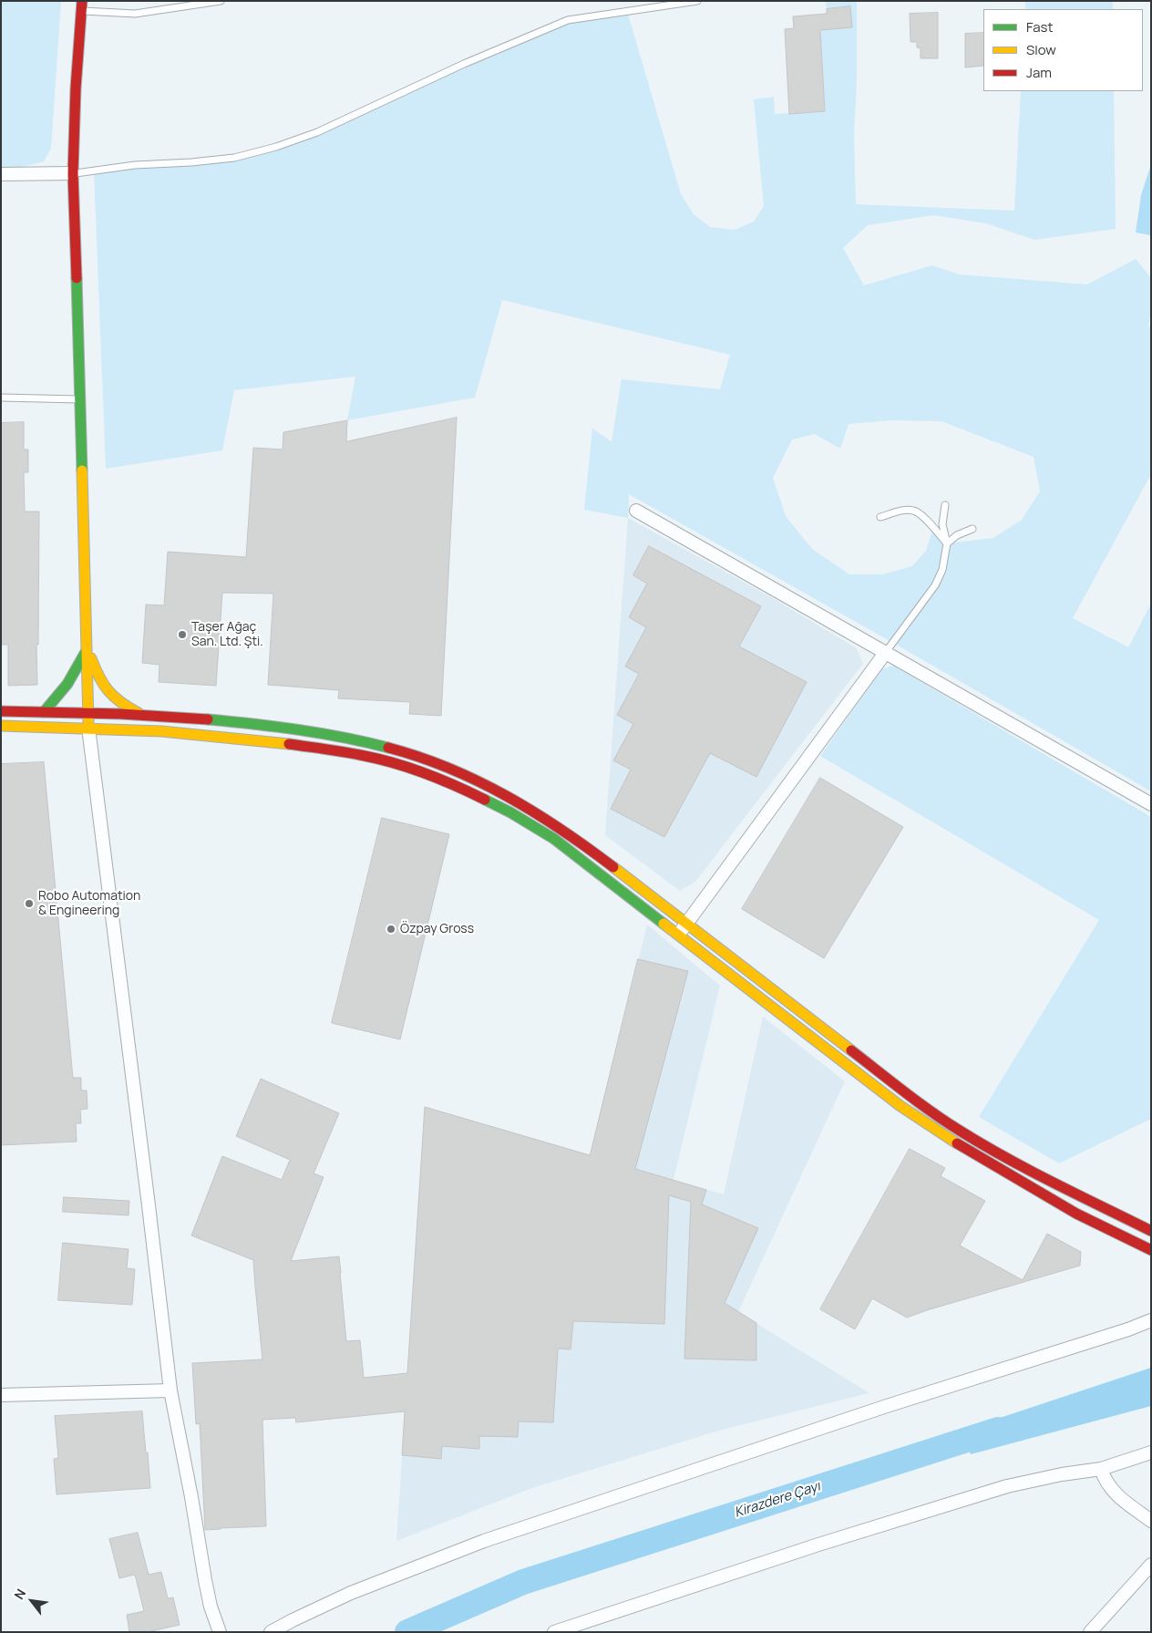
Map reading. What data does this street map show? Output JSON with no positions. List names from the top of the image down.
{
  "water": ["Kirazdere Çayı"],
  "places": ["Taşer Ağaç San. Ltd. Şti.", "Robo Automation & Engineering", "Özpay Gross"],
  "legend": ["Fast", "Slow", "Jam"],
  "north": "top left"
}
